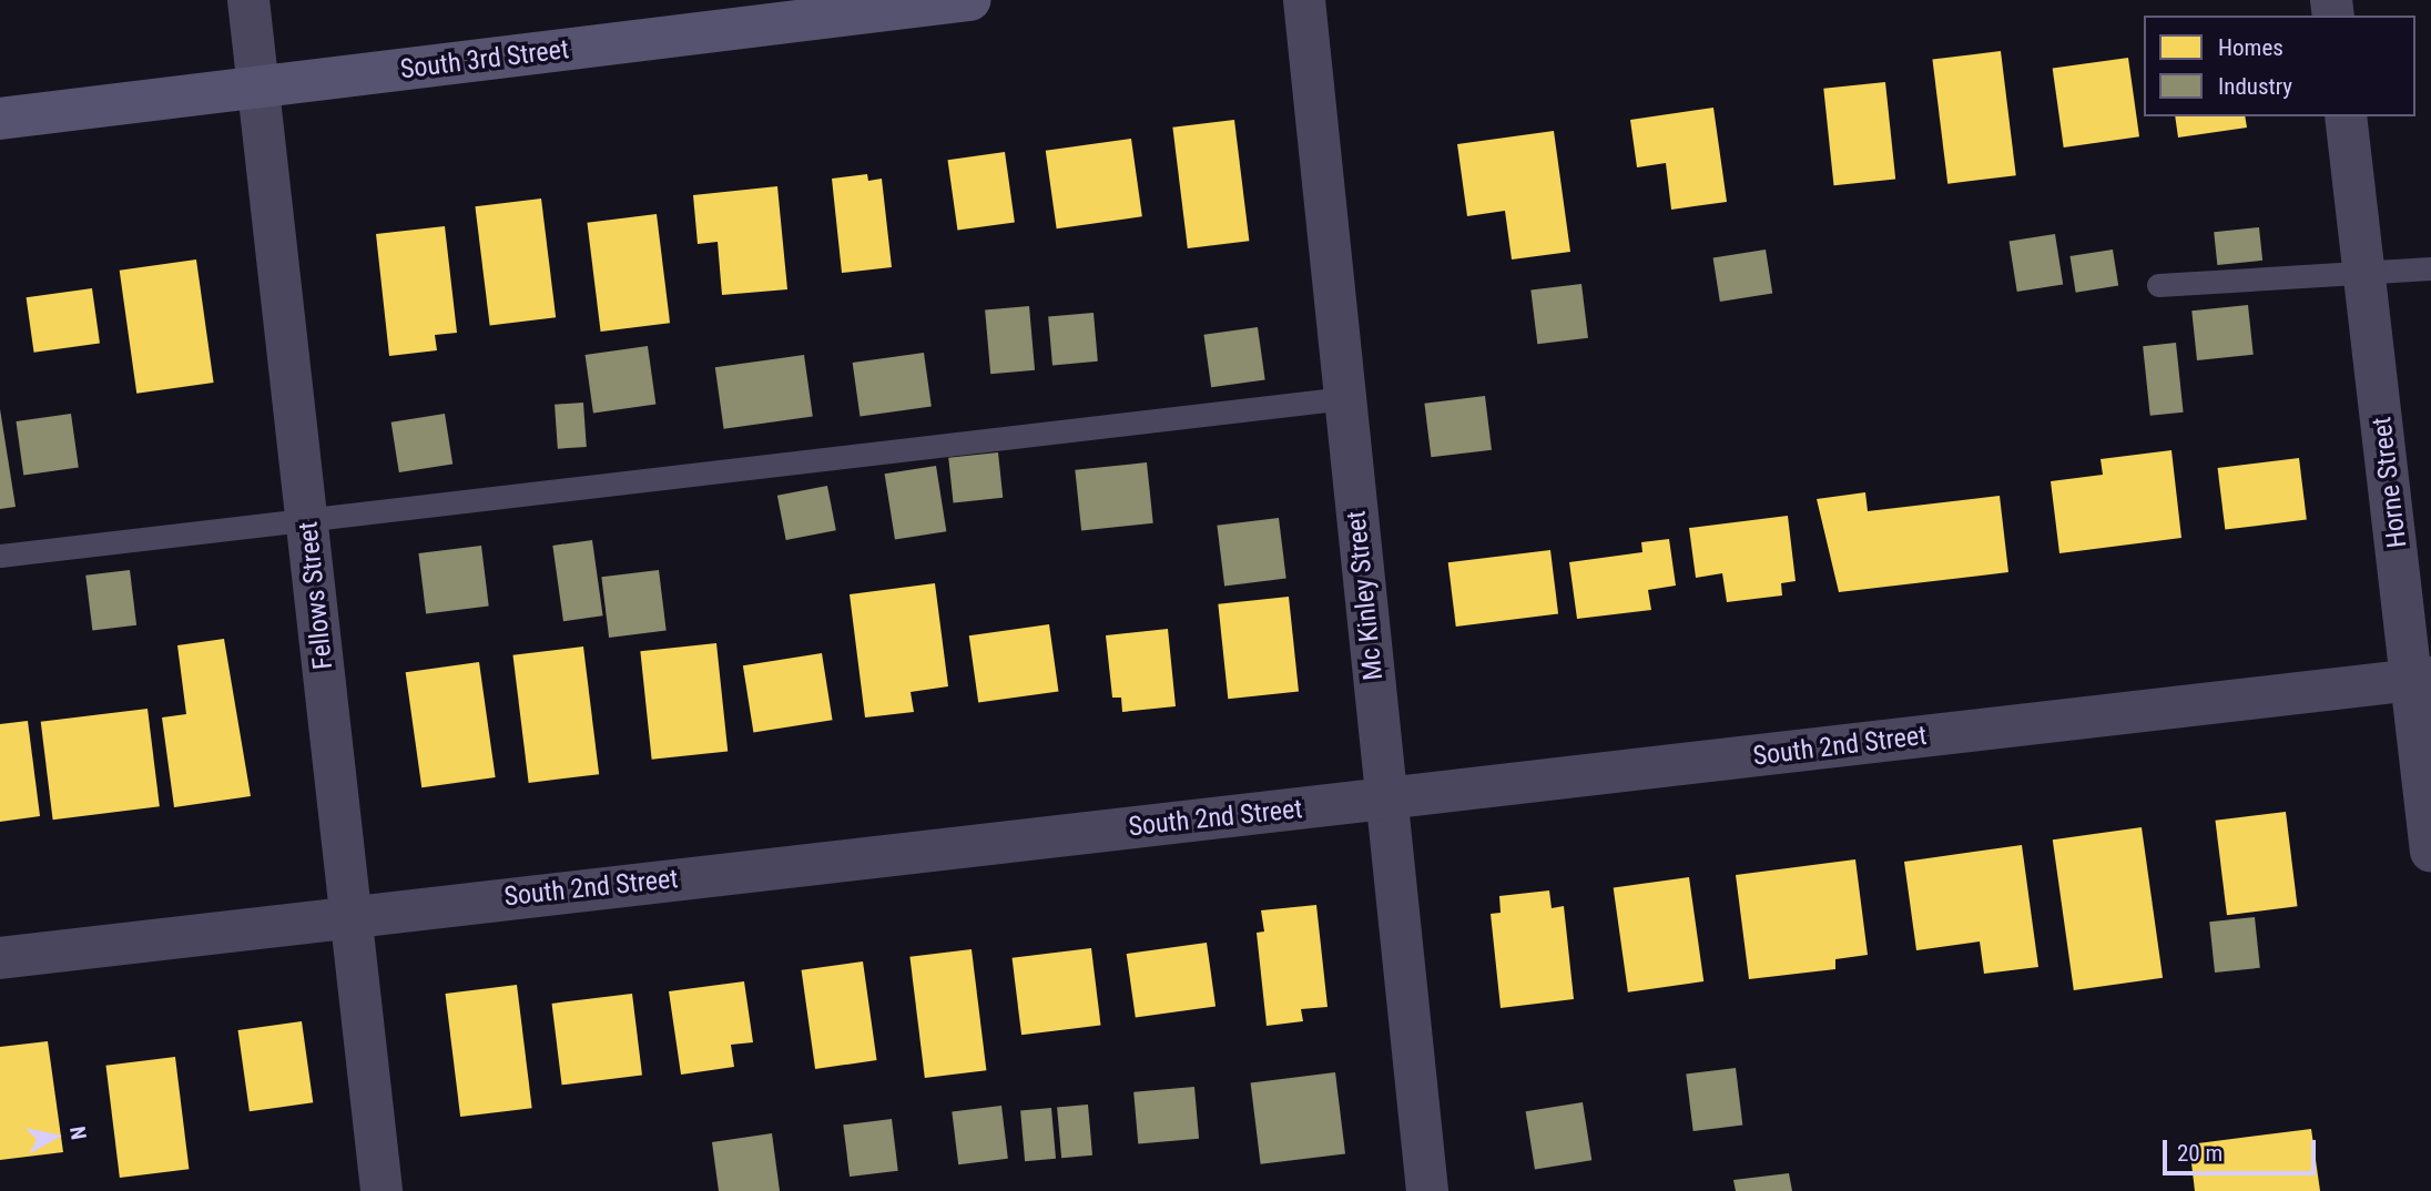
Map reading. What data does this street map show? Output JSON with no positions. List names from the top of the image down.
{
  "streets": {
    "street": [
      "South 3rd Street",
      "Horne Street",
      "Fellows Street",
      "Mc Kinley Street",
      "South 2nd Street"
    ]
  },
  "crossings": [
    ["South 3rd Street", "Fellows Street"],
    ["Horne Street", "South 2nd Street"],
    ["Fellows Street", "South 2nd Street"],
    ["Mc Kinley Street", "South 2nd Street"]
  ],
  "legend": ["Homes", "Industry"],
  "scale_bar": "20 m",
  "north": "right"
}
